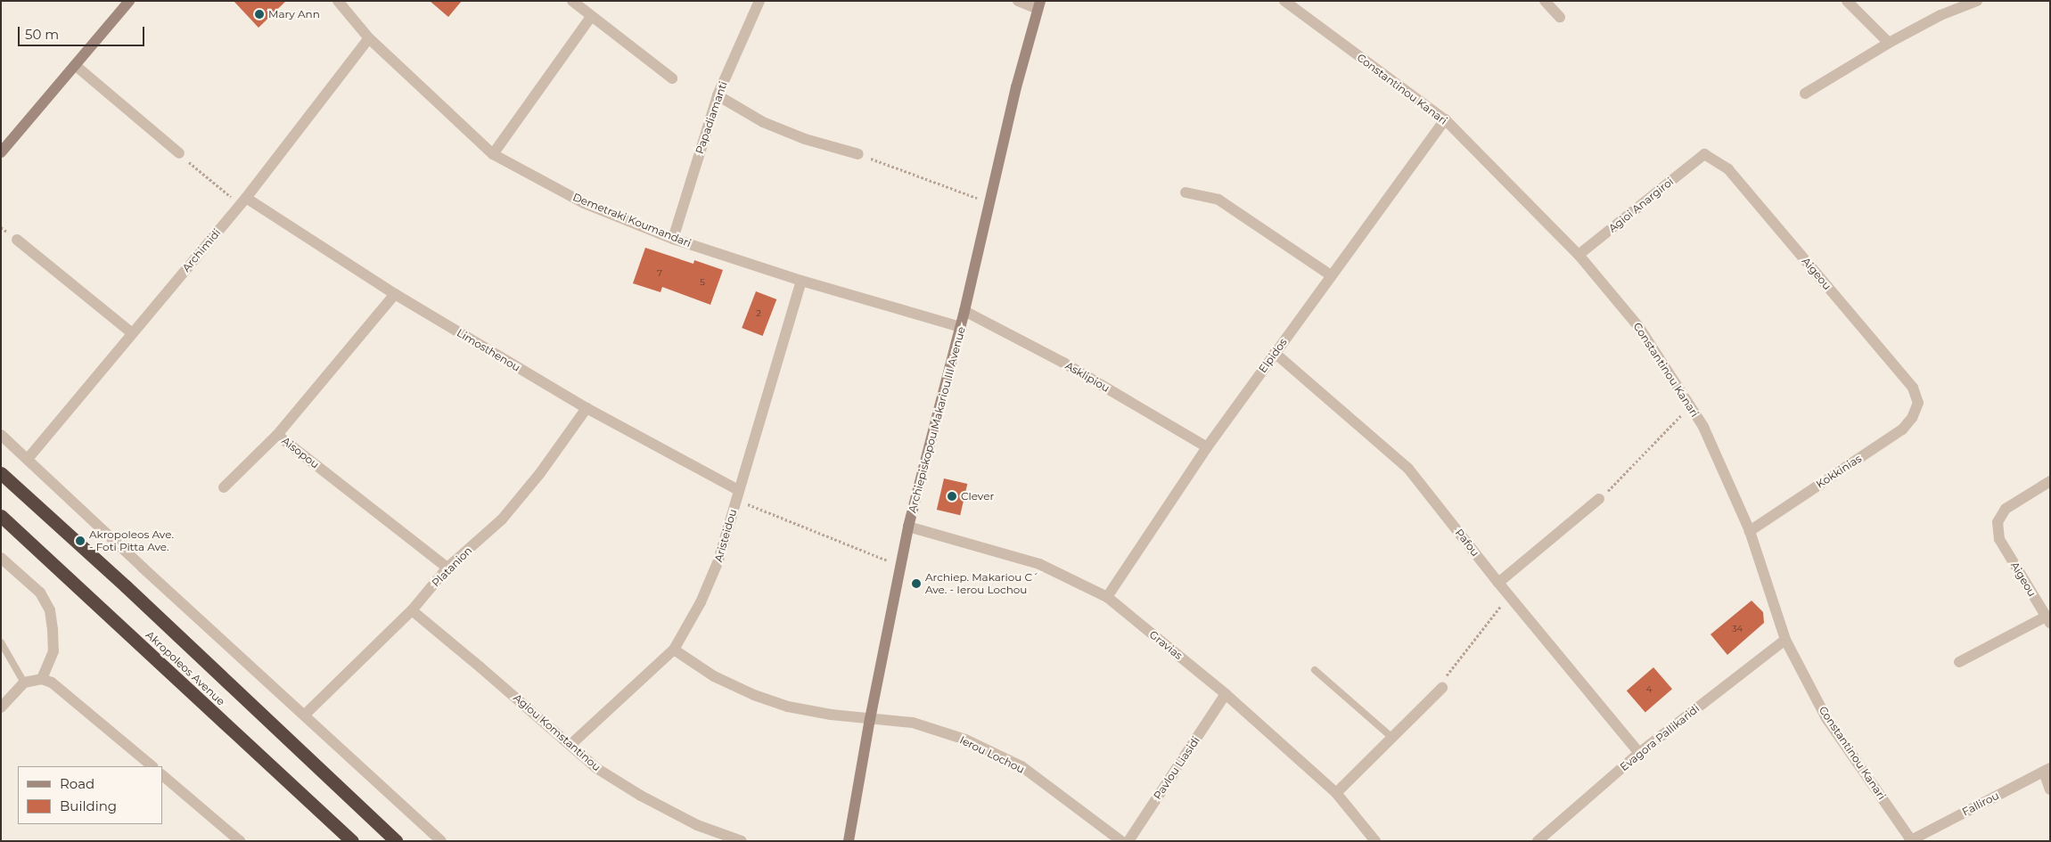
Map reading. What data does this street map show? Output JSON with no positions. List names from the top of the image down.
{
  "streets": {
    "highway": ["Akropoleos Avenue"],
    "main road": ["Archiepiskopou Makariou III Avenue"],
    "street": [
      "Constantinou Kanari",
      "Papadiamanti",
      "Agioi Anargiroi",
      "Demetraki Koumandari",
      "Archimidi",
      "Aigeou",
      "Limosthenou",
      "Elpidos",
      "Asklipiou",
      "Aisopou",
      "Kokkinias",
      "Aristeidou",
      "Pafou",
      "Platanion",
      "Gravias",
      "Agiou Komstantinou",
      "Evagora Pallikaridi",
      "Ierou Lochou",
      "Pavlou Liasidi",
      "Fallirou"
    ]
  },
  "crossings": [
    ["Constantinou Kanari", "Agioi Anargiroi"],
    ["Constantinou Kanari", "Elpidos"],
    ["Constantinou Kanari", "Kokkinias"],
    ["Constantinou Kanari", "Evagora Pallikaridi"],
    ["Constantinou Kanari", "Fallirou"],
    ["Papadiamanti", "Demetraki Koumandari"],
    ["Agioi Anargiroi", "Aigeou"],
    ["Demetraki Koumandari", "Archimidi"],
    ["Demetraki Koumandari", "Archiepiskopou Makariou III Avenue"],
    ["Demetraki Koumandari", "Aristeidou"],
    ["Archimidi", "Limosthenou"],
    ["Aigeou", "Kokkinias"],
    ["Limosthenou", "Aisopou"],
    ["Limosthenou", "Aristeidou"],
    ["Limosthenou", "Platanion"],
    ["Elpidos", "Asklipiou"],
    ["Elpidos", "Pafou"],
    ["Elpidos", "Gravias"],
    ["Asklipiou", "Archiepiskopou Makariou III Avenue"],
    ["Archiepiskopou Makariou III Avenue", "Gravias"],
    ["Archiepiskopou Makariou III Avenue", "Ierou Lochou"],
    ["Aisopou", "Platanion"],
    ["Aristeidou", "Agiou Komstantinou"],
    ["Aristeidou", "Ierou Lochou"],
    ["Pafou", "Evagora Pallikaridi"],
    ["Platanion", "Agiou Komstantinou"],
    ["Gravias", "Pavlou Liasidi"]
  ],
  "places": [
    "Mary Ann",
    "Clever",
    "Akropoleos Ave. - Foti Pitta Ave.",
    "Archiep. Makariou C´ Ave. - Ierou Lochou"
  ],
  "house_numbers": [
    "7",
    "5",
    "2",
    "34",
    "4"
  ],
  "legend": ["Road", "Building"],
  "scale_bar": "50 m"
}
